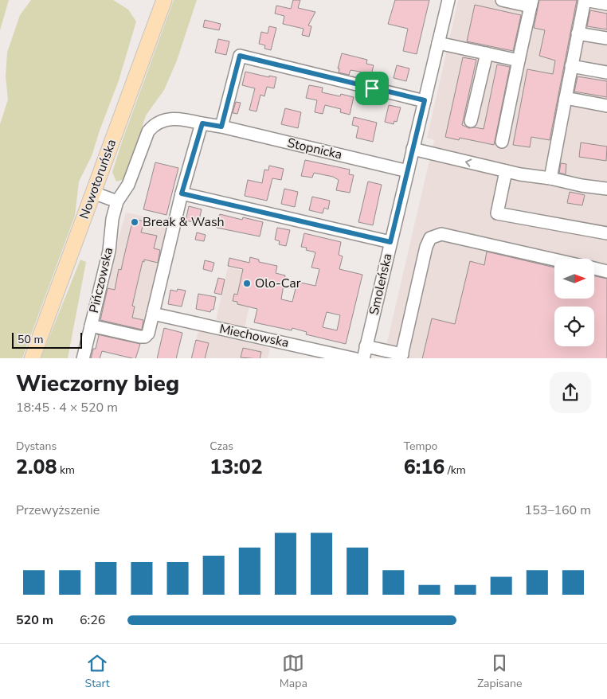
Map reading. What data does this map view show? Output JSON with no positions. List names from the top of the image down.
{
  "streets": {
    "main road": ["Nowotoruńska"],
    "street": [
      "Stopnicka",
      "Pińczowska",
      "Smoleńska",
      "Miechowska"
    ]
  },
  "crossings": [
    ["Stopnicka", "Pińczowska"],
    ["Stopnicka", "Smoleńska"]
  ],
  "places": ["Break & Wash", "Olo-Car"],
  "scale_bar": "50 m",
  "north": "right",
  "page": {
    "scale": "50 m",
    "heading": ["Wieczorny bieg", "18:45 · 4 × 520 m"],
    "stats": [
      ["Dystans", "2.08 km"],
      ["Czas", "13:02"],
      ["Tempo", "6:16 /km"]
    ],
    "chart": ["Przewyższenie", "153–160 m"],
    "list": [
      {
        "name": "520 m",
        "note": "6:26"
      }
    ],
    "tabs": ["Start", "Mapa", "Zapisane"]
  }
}
